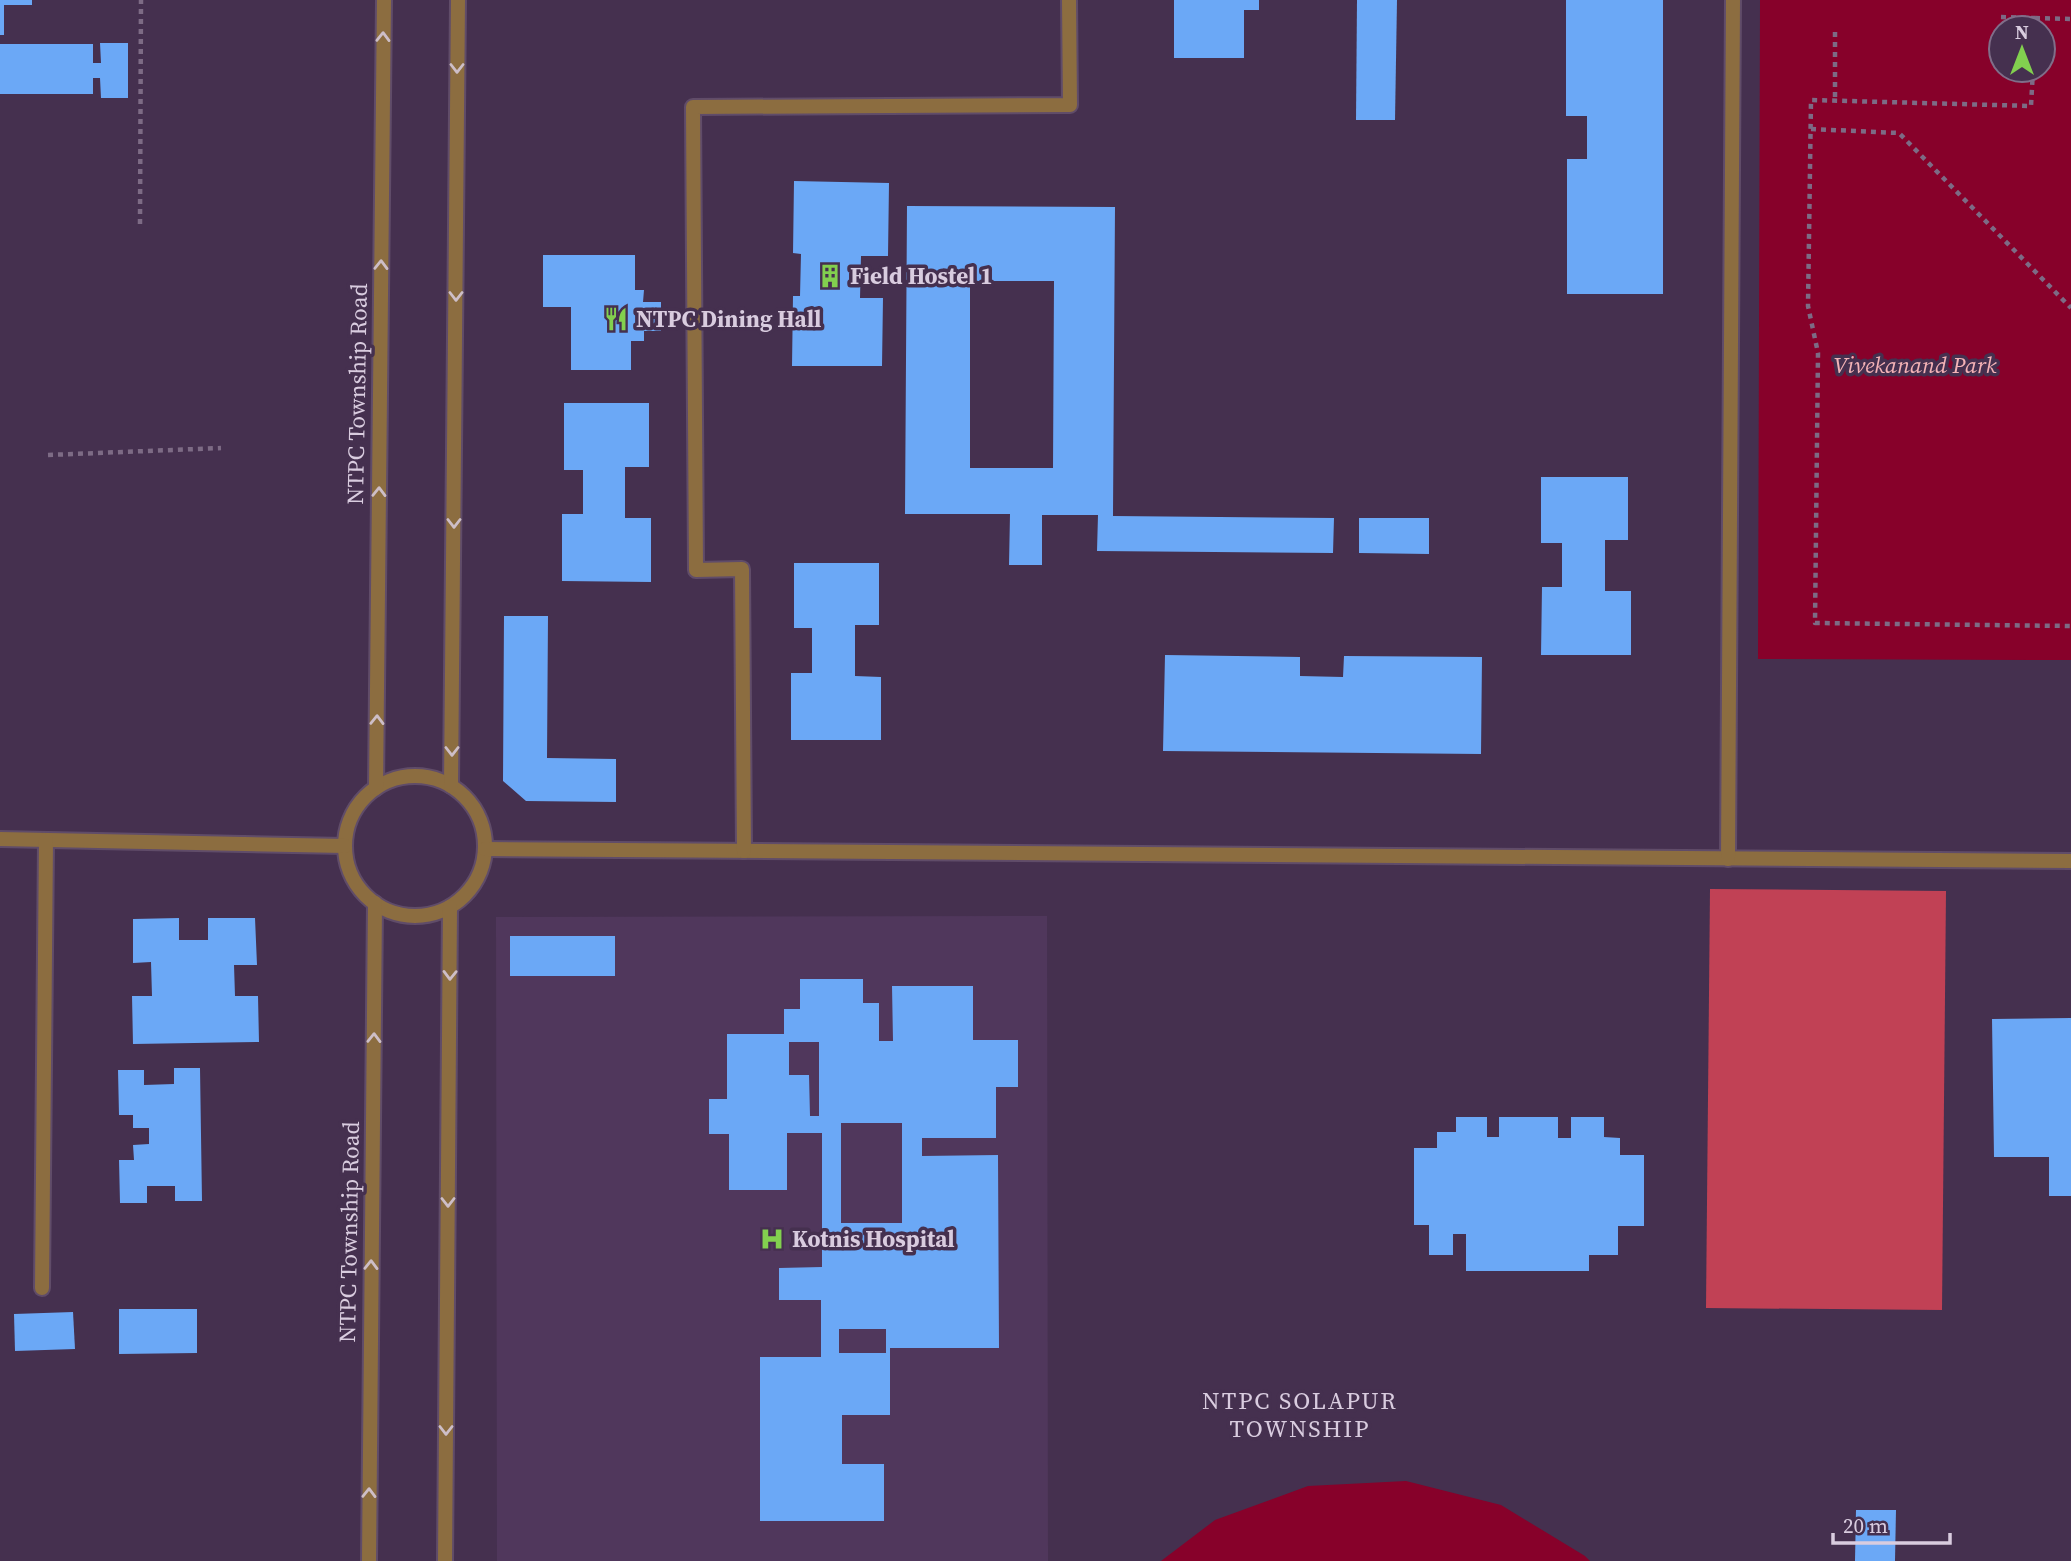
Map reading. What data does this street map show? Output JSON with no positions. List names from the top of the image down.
{
  "streets": {
    "street": ["NTPC Township Road"]
  },
  "districts": ["NTPC SOLAPUR TOWNSHIP"],
  "parks": ["Vivekanand Park"],
  "places": {
    "building": ["Field Hostel 1"],
    "restaurant": ["NTPC Dining Hall"],
    "hospital": ["Kotnis Hospital"]
  },
  "scale_bar": "20 m",
  "north": "top"
}
